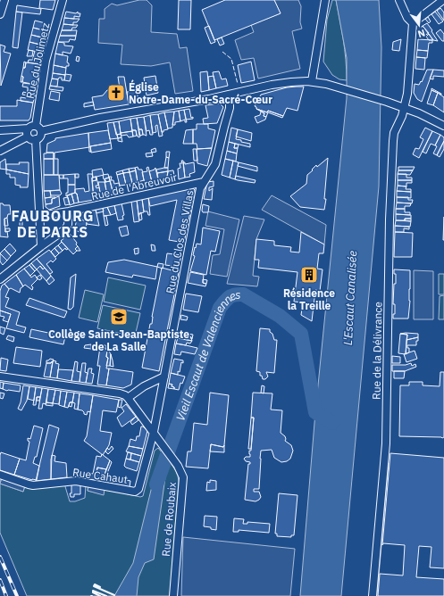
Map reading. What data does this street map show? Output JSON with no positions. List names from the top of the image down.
{
  "streets": {
    "street": [
      "Rue du Jolimetz",
      "Rue de l'Abreuvoir",
      "Rue du Clos des Villas",
      "Rue de la Délivrance",
      "Rue Cahaut",
      "Rue de Roubaix"
    ]
  },
  "crossings": [
    ["Rue de l'Abreuvoir", "Rue du Clos des Villas"],
    ["Rue du Clos des Villas", "Rue Cahaut"],
    ["Rue du Clos des Villas", "Rue de Roubaix"],
    ["Rue Cahaut", "Rue de Roubaix"]
  ],
  "districts": ["FAUBOURG DE PARIS"],
  "water": ["L'Escaut Canalisée", "Vieil Escaut de Valenciennes"],
  "places": {
    "church": ["Église Notre-Dame-du-Sacré-Cœur"],
    "building": ["Résidence la Treille"],
    "school or university": ["Collège Saint-Jean-Baptiste de La Salle"]
  },
  "north": "bottom"
}
